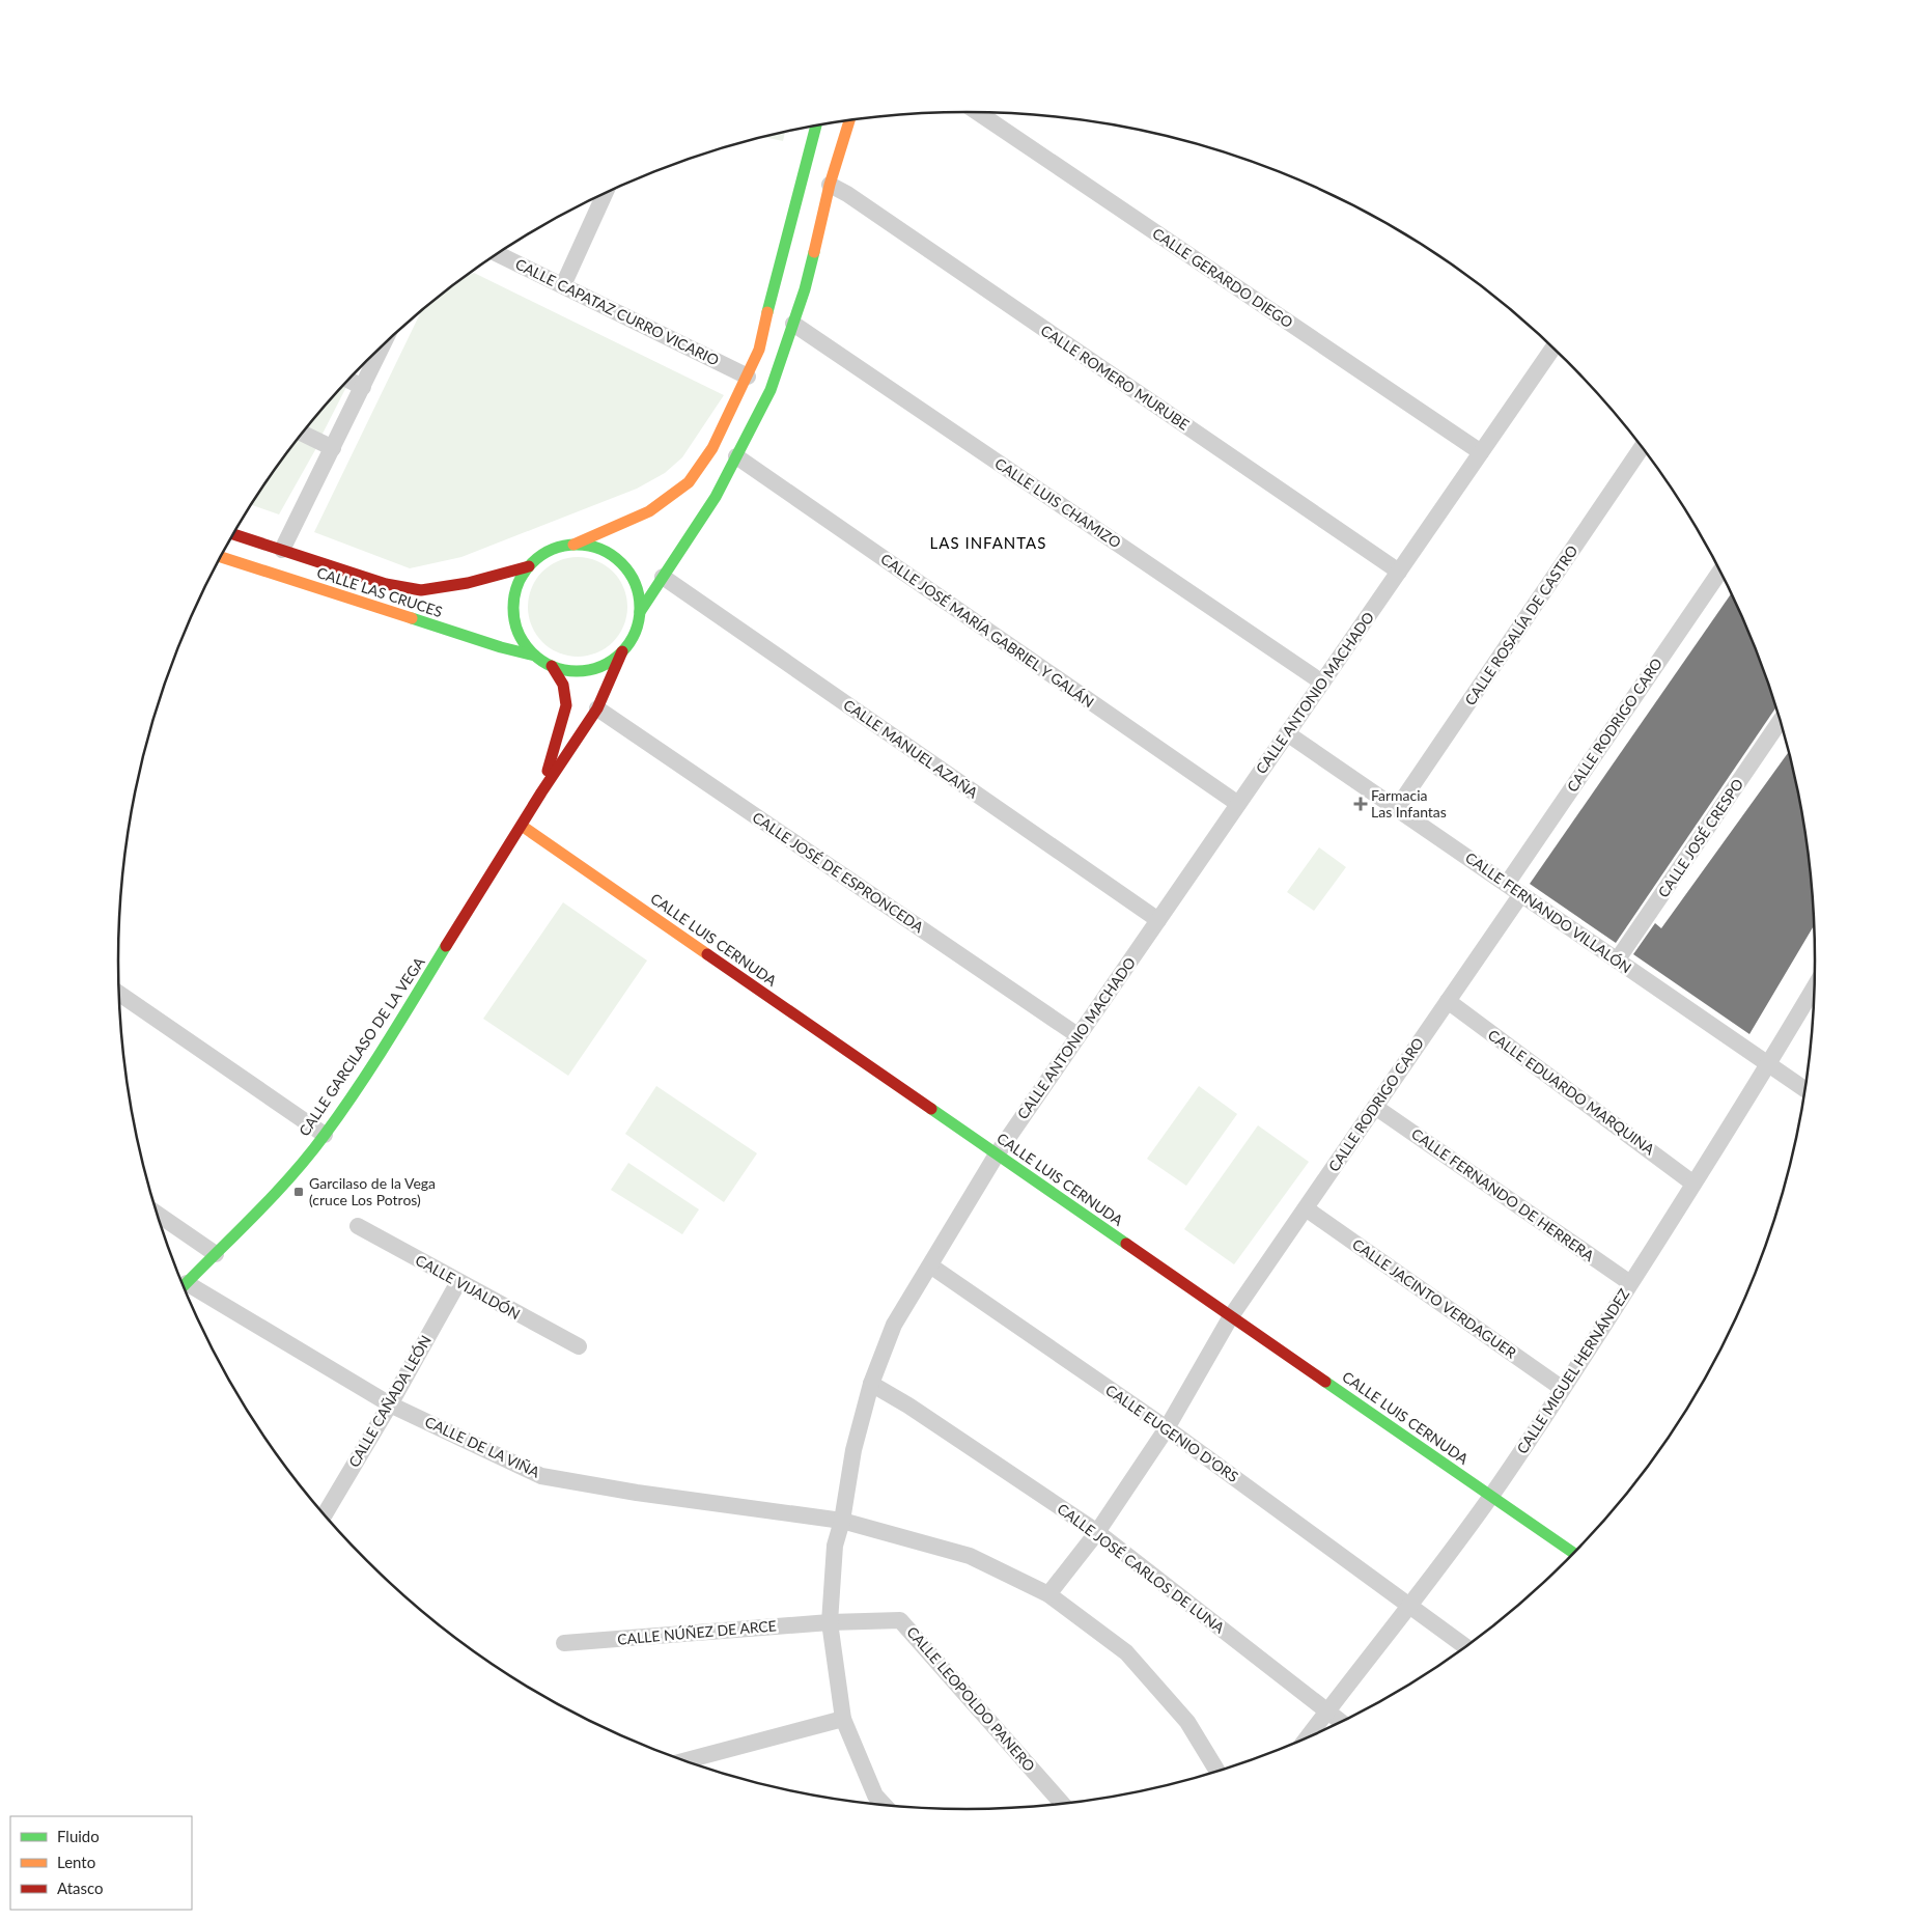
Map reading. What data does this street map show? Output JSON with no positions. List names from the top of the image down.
{
  "streets": {
    "street": [
      "CALLE GERARDO DIEGO",
      "CALLE CAPATAZ CURRO VICARIO",
      "CALLE ROMERO MURUBE",
      "CALLE LUIS CHAMIZO",
      "CALLE LAS CRUCES",
      "CALLE ROSALÍA DE CASTRO",
      "CALLE JOSÉ MARÍA GABRIEL Y GALÁN",
      "CALLE ANTONIO MACHADO",
      "CALLE RODRIGO CARO",
      "CALLE MANUEL AZAÑA",
      "CALLE JOSÉ CRESPO",
      "CALLE JOSÉ DE ESPRONCEDA",
      "CALLE FERNANDO VILLALÓN",
      "CALLE LUIS CERNUDA",
      "CALLE GARCILASO DE LA VEGA",
      "CALLE EDUARDO MARQUINA",
      "CALLE FERNANDO DE HERRERA",
      "CALLE VIJALDÓN",
      "CALLE JACINTO VERDAGUER",
      "CALLE MIGUEL HERNÁNDEZ",
      "CALLE CAÑADA LEÓN",
      "CALLE EUGENIO D'ORS",
      "CALLE DE LA VIÑA",
      "CALLE JOSÉ CARLOS DE LUNA",
      "CALLE NÚÑEZ DE ARCE",
      "CALLE LEOPOLDO PANERO"
    ]
  },
  "crossings": [
    ["CALLE GERARDO DIEGO", "CALLE ANTONIO MACHADO"],
    ["CALLE ROMERO MURUBE", "CALLE ANTONIO MACHADO"],
    ["CALLE LUIS CHAMIZO", "CALLE ANTONIO MACHADO"],
    ["CALLE LAS CRUCES", "CALLE GARCILASO DE LA VEGA"],
    ["CALLE ROSALÍA DE CASTRO", "CALLE FERNANDO VILLALÓN"],
    ["CALLE JOSÉ MARÍA GABRIEL Y GALÁN", "CALLE ANTONIO MACHADO"],
    ["CALLE ANTONIO MACHADO", "CALLE MANUEL AZAÑA"],
    ["CALLE ANTONIO MACHADO", "CALLE JOSÉ DE ESPRONCEDA"],
    ["CALLE ANTONIO MACHADO", "CALLE FERNANDO VILLALÓN"],
    ["CALLE ANTONIO MACHADO", "CALLE LUIS CERNUDA"],
    ["CALLE ANTONIO MACHADO", "CALLE EUGENIO D'ORS"],
    ["CALLE ANTONIO MACHADO", "CALLE DE LA VIÑA"],
    ["CALLE ANTONIO MACHADO", "CALLE JOSÉ CARLOS DE LUNA"],
    ["CALLE ANTONIO MACHADO", "CALLE NÚÑEZ DE ARCE"],
    ["CALLE ANTONIO MACHADO", "CALLE LEOPOLDO PANERO"],
    ["CALLE RODRIGO CARO", "CALLE FERNANDO VILLALÓN"],
    ["CALLE RODRIGO CARO", "CALLE LUIS CERNUDA"],
    ["CALLE RODRIGO CARO", "CALLE EDUARDO MARQUINA"],
    ["CALLE RODRIGO CARO", "CALLE FERNANDO DE HERRERA"],
    ["CALLE RODRIGO CARO", "CALLE JACINTO VERDAGUER"],
    ["CALLE RODRIGO CARO", "CALLE EUGENIO D'ORS"],
    ["CALLE RODRIGO CARO", "CALLE DE LA VIÑA"],
    ["CALLE RODRIGO CARO", "CALLE JOSÉ CARLOS DE LUNA"],
    ["CALLE JOSÉ CRESPO", "CALLE FERNANDO VILLALÓN"],
    ["CALLE JOSÉ DE ESPRONCEDA", "CALLE GARCILASO DE LA VEGA"],
    ["CALLE FERNANDO VILLALÓN", "CALLE MIGUEL HERNÁNDEZ"],
    ["CALLE LUIS CERNUDA", "CALLE GARCILASO DE LA VEGA"],
    ["CALLE LUIS CERNUDA", "CALLE MIGUEL HERNÁNDEZ"],
    ["CALLE EDUARDO MARQUINA", "CALLE MIGUEL HERNÁNDEZ"],
    ["CALLE FERNANDO DE HERRERA", "CALLE MIGUEL HERNÁNDEZ"],
    ["CALLE VIJALDÓN", "CALLE CAÑADA LEÓN"],
    ["CALLE JACINTO VERDAGUER", "CALLE MIGUEL HERNÁNDEZ"],
    ["CALLE MIGUEL HERNÁNDEZ", "CALLE EUGENIO D'ORS"],
    ["CALLE MIGUEL HERNÁNDEZ", "CALLE JOSÉ CARLOS DE LUNA"],
    ["CALLE CAÑADA LEÓN", "CALLE DE LA VIÑA"],
    ["CALLE NÚÑEZ DE ARCE", "CALLE LEOPOLDO PANERO"]
  ],
  "districts": ["LAS INFANTAS"],
  "places": {
    "health": ["Farmacia Las Infantas"],
    "transit": ["Garcilaso de la Vega (cruce Los Potros)"]
  },
  "legend": ["Fluido", "Lento", "Atasco"]
}
